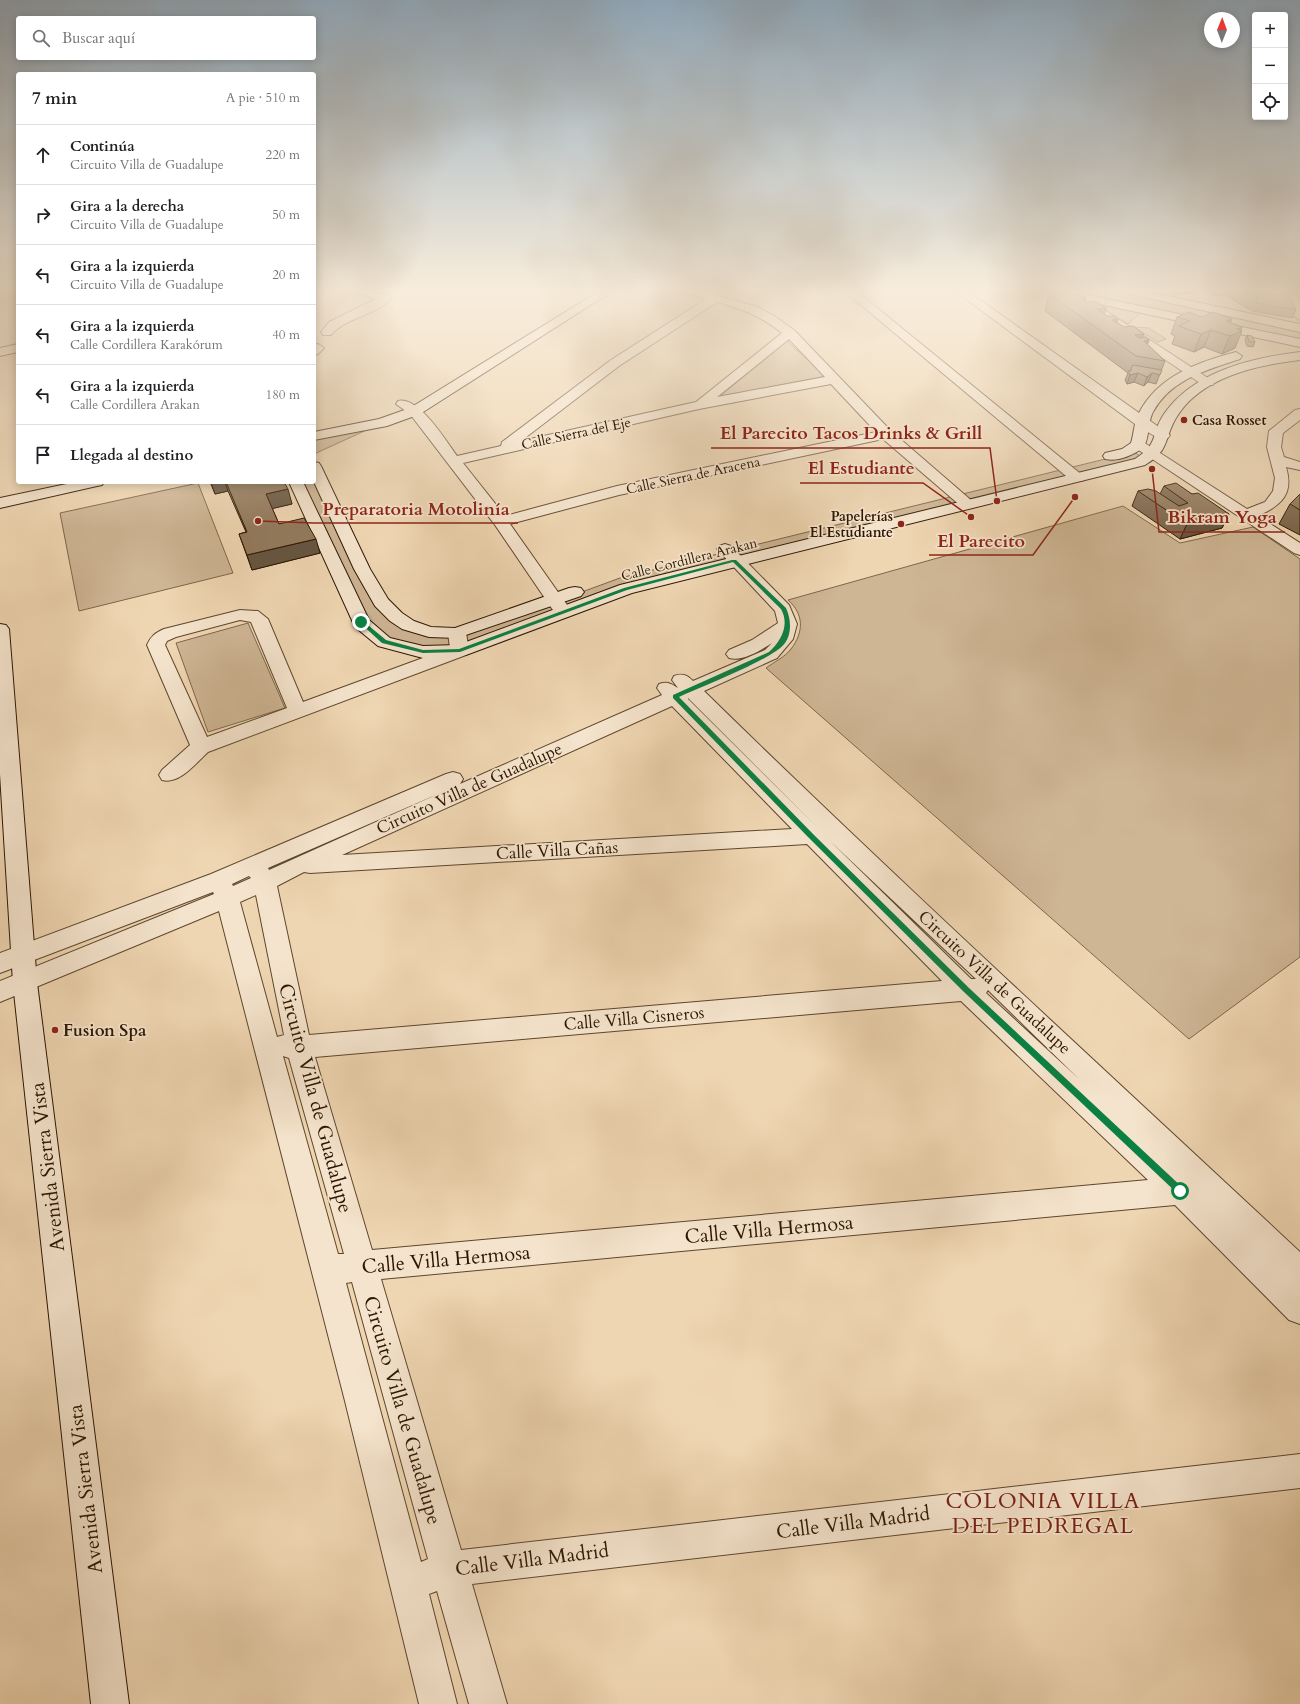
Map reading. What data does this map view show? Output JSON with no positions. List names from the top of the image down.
{
  "streets": {
    "street": [
      "Calle Sierra del Eje",
      "Calle Sierra de Aracena",
      "Calle Cordillera Arakan",
      "Circuito Villa de Guadalupe",
      "Calle Villa Cañas",
      "Calle Villa Cisneros",
      "Avenida Sierra Vista",
      "Calle Villa Hermosa",
      "Calle Villa Madrid"
    ]
  },
  "crossings": [
    ["Calle Cordillera Arakan", "Circuito Villa de Guadalupe"],
    ["Circuito Villa de Guadalupe", "Calle Villa Cañas"],
    ["Circuito Villa de Guadalupe", "Calle Villa Cisneros"],
    ["Circuito Villa de Guadalupe", "Avenida Sierra Vista"],
    ["Circuito Villa de Guadalupe", "Calle Villa Hermosa"],
    ["Circuito Villa de Guadalupe", "Calle Villa Madrid"]
  ],
  "districts": ["COLONIA VILLA DEL PEDREGAL"],
  "places": [
    "Casa Rosset",
    "Bikram Yoga",
    "El Parecito",
    "El Parecito Tacos Drinks & Grill",
    "El Estudiante",
    "Preparatoria Motolinía",
    "Papelerías El Estudiante",
    "Fusion Spa"
  ],
  "north": "top",
  "page": {
    "map_buttons": ["+", "−"],
    "search": "Buscar aquí",
    "heading": ["7 min", "A pie · 510 m"],
    "list": [
      ["Continúa", "Circuito Villa de Guadalupe", "220 m"],
      ["Gira a la derecha", "Circuito Villa de Guadalupe", "50 m"],
      ["Gira a la izquierda", "Circuito Villa de Guadalupe", "20 m"],
      ["Gira a la izquierda", "Calle Cordillera Karakórum", "40 m"],
      ["Gira a la izquierda", "Calle Cordillera Arakan", "180 m"],
      "Llegada al destino"
    ]
  }
}
